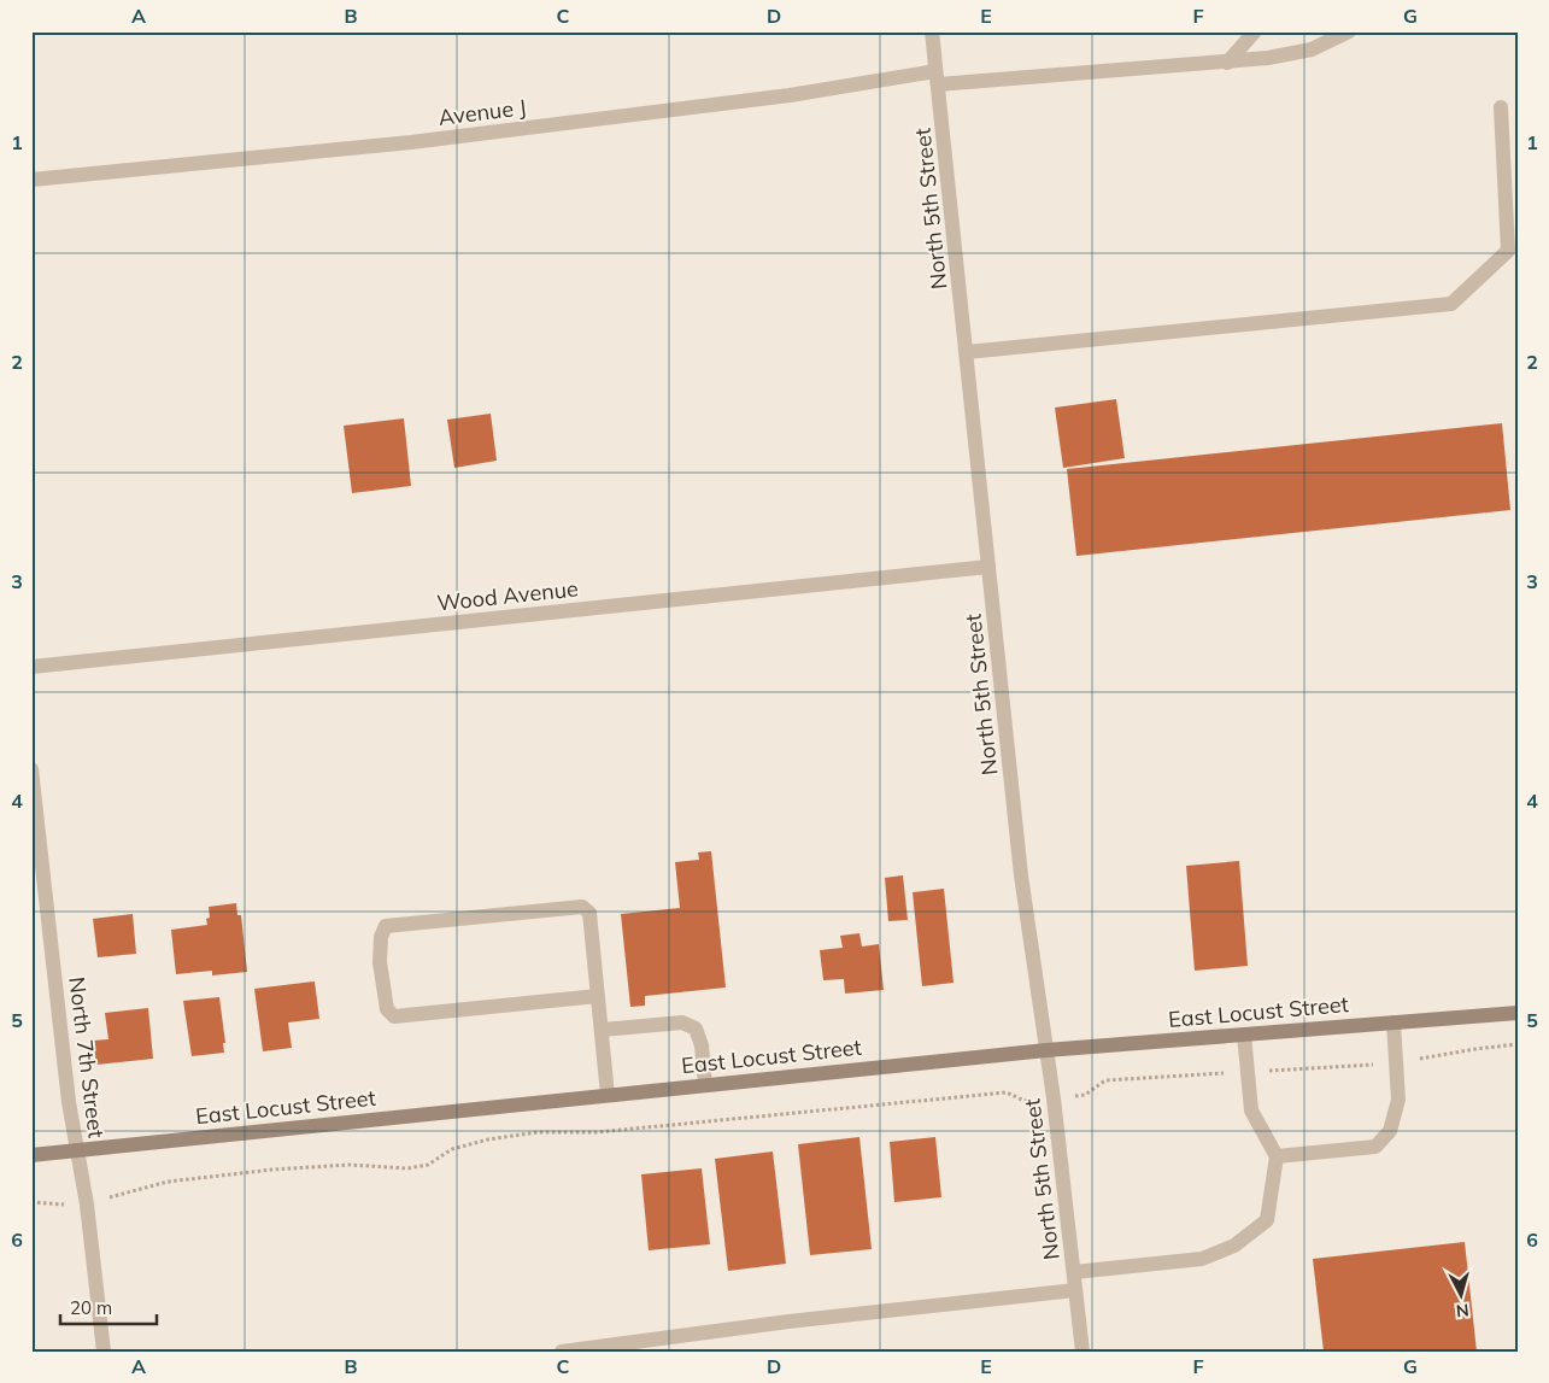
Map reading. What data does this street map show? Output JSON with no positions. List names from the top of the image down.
{
  "streets": {
    "main road": ["East Locust Street"],
    "street": [
      "Avenue J",
      "North 5th Street",
      "Wood Avenue",
      "North 7th Street"
    ]
  },
  "crossings": [
    ["Avenue J", "North 5th Street"],
    ["North 5th Street", "Wood Avenue"],
    ["North 5th Street", "East Locust Street"],
    ["East Locust Street", "North 7th Street"]
  ],
  "scale_bar": "20 m",
  "north": "bottom",
  "grid": {
    "columns": [
      "A",
      "B",
      "C",
      "D",
      "E",
      "F",
      "G"
    ],
    "rows": [
      "1",
      "2",
      "3",
      "4",
      "5",
      "6"
    ]
  }
}
